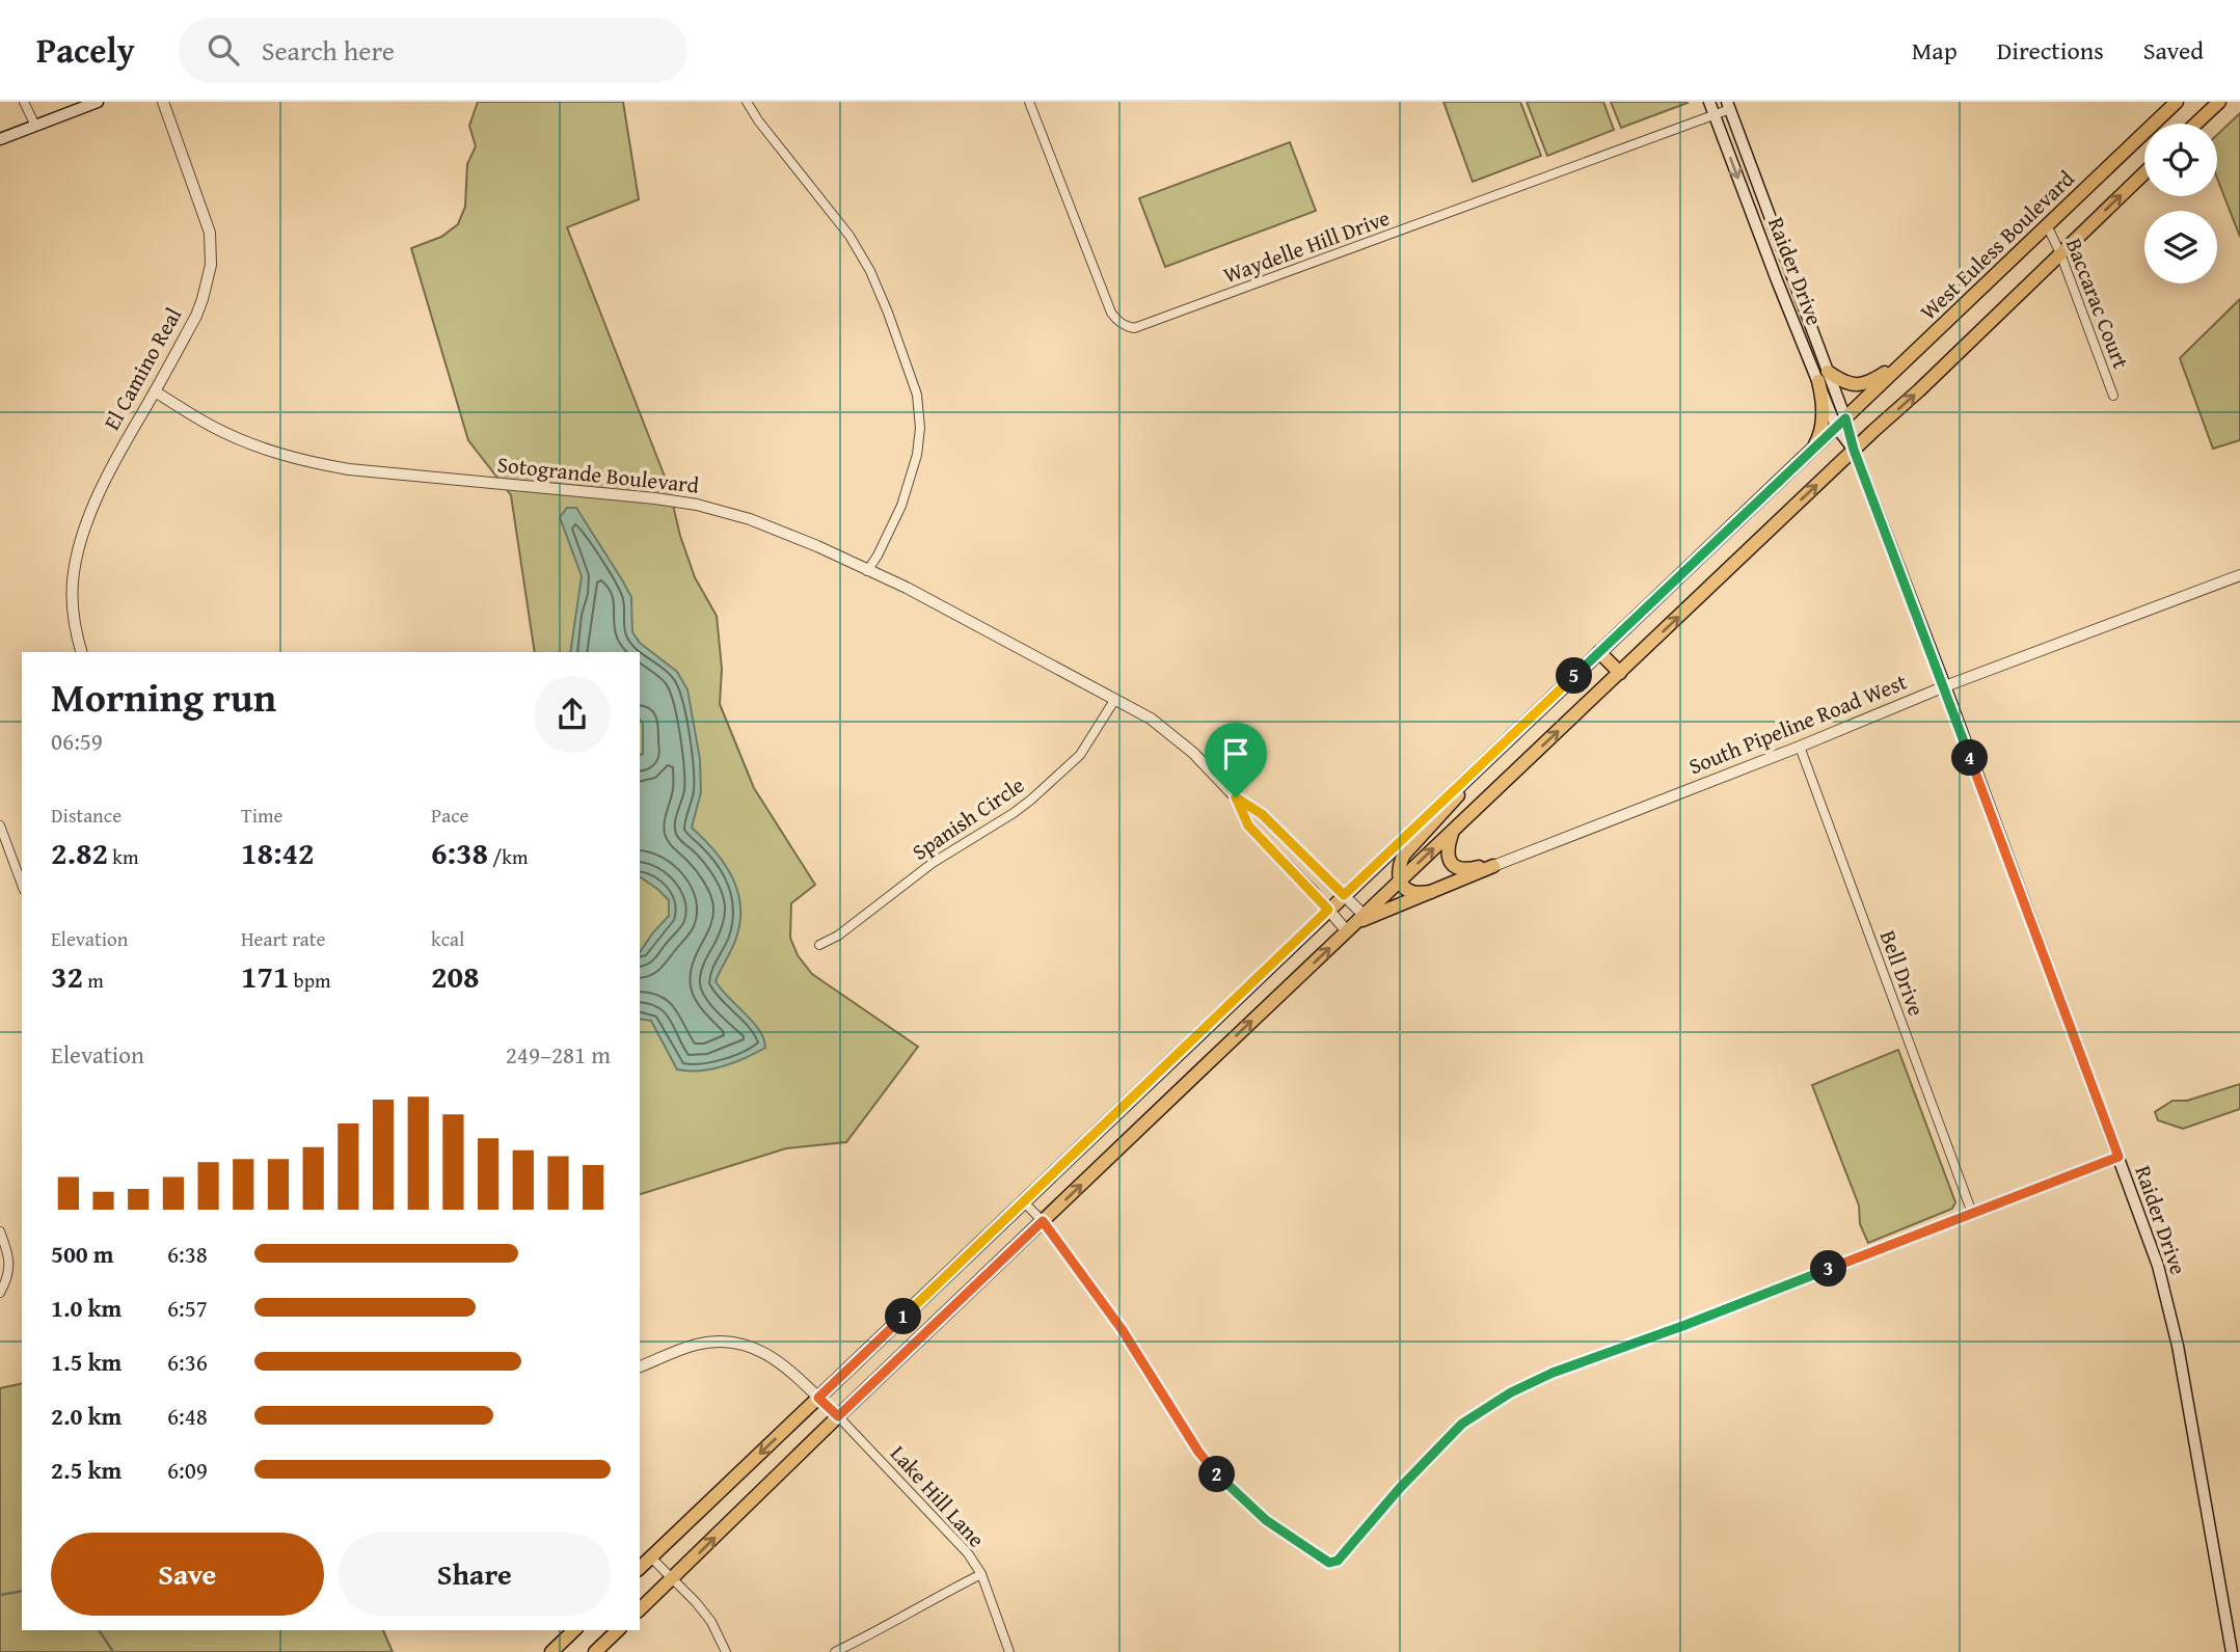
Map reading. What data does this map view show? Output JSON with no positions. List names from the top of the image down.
{
  "streets": {
    "main road": ["West Euless Boulevard", "Raider Drive"],
    "street": [
      "Waydelle Hill Drive",
      "Baccarac Court",
      "El Camino Real",
      "Sotogrande Boulevard",
      "South Pipeline Road West",
      "Spanish Circle",
      "Bell Drive",
      "Lake Hill Lane"
    ]
  },
  "crossings": [
    ["West Euless Boulevard", "Raider Drive"],
    ["West Euless Boulevard", "Baccarac Court"],
    ["Waydelle Hill Drive", "Raider Drive"],
    ["Raider Drive", "South Pipeline Road West"],
    ["El Camino Real", "Sotogrande Boulevard"],
    ["Sotogrande Boulevard", "Spanish Circle"],
    ["South Pipeline Road West", "Bell Drive"]
  ],
  "page": {
    "header": "Pacely",
    "search": "Search here",
    "nav": ["Map", "Directions", "Saved"],
    "heading": ["Morning run", "06:59"],
    "pins": [
      "5",
      "4",
      "3",
      "1",
      "2"
    ],
    "stats": [
      ["Distance", "2.82 km"],
      ["Time", "18:42"],
      ["Pace", "6:38 /km"],
      ["Elevation", "32 m"],
      ["Heart rate", "171 bpm"],
      ["kcal", "208"]
    ],
    "chart": ["Elevation", "249–281 m"],
    "list": [
      {
        "name": "500 m",
        "note": "6:38"
      },
      {
        "name": "1.0 km",
        "note": "6:57"
      },
      {
        "name": "1.5 km",
        "note": "6:36"
      },
      {
        "name": "2.0 km",
        "note": "6:48"
      },
      {
        "name": "2.5 km",
        "note": "6:09"
      }
    ],
    "buttons": ["Save", "Share"]
  }
}
